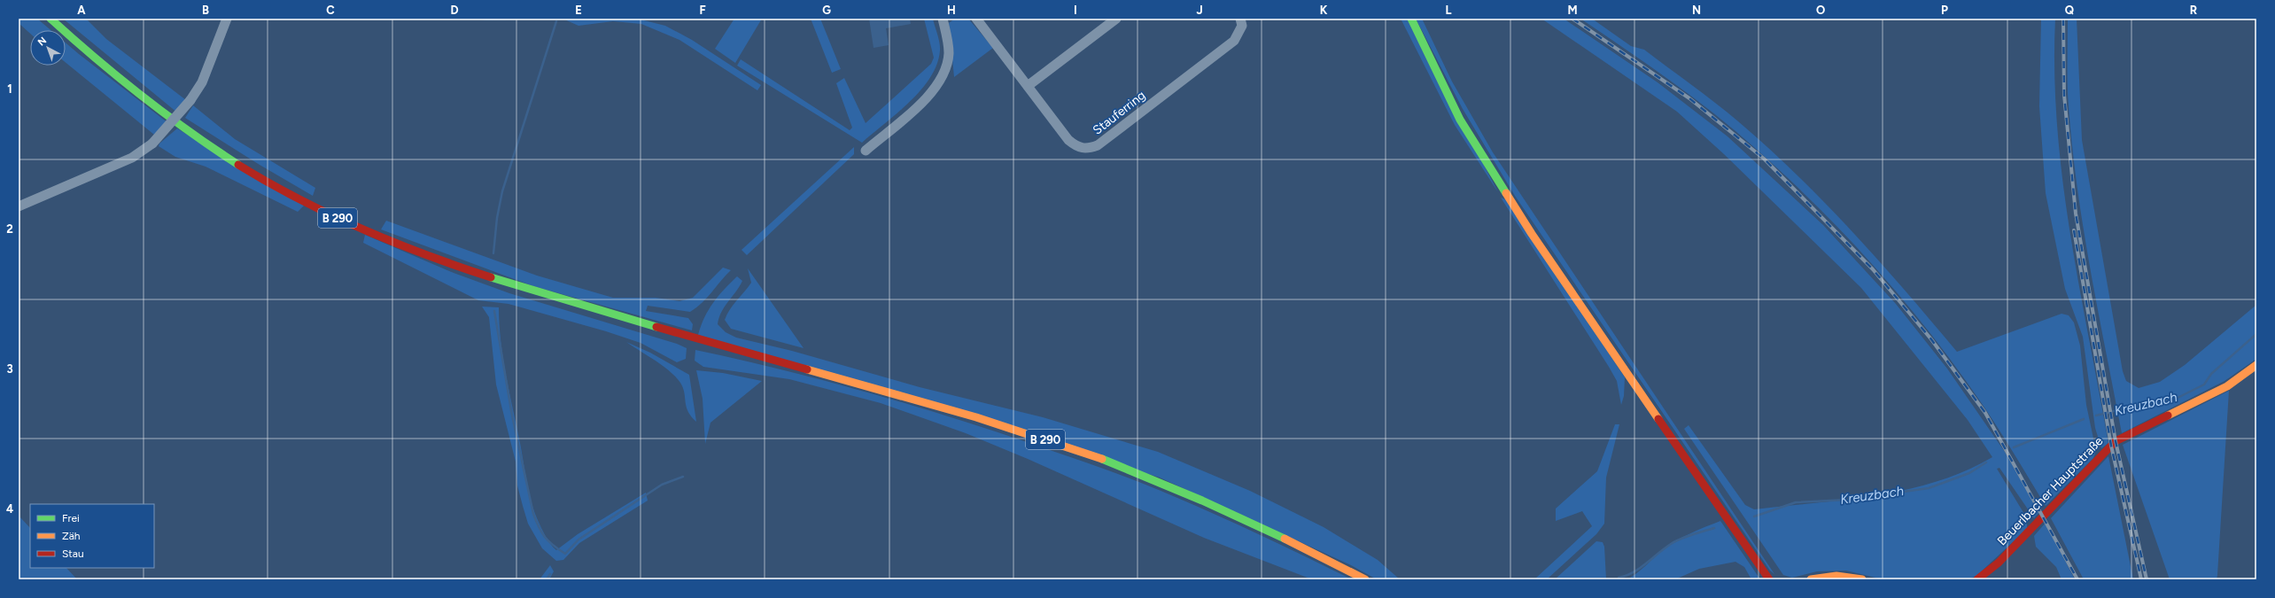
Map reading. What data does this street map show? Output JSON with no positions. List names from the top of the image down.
{
  "streets": {
    "main road": ["B 290", "Beuerlbacher Hauptstraße"],
    "street": ["Stauferring"]
  },
  "water": ["Kreuzbach"],
  "legend": ["Frei", "Zäh", "Stau"],
  "north": "top left",
  "grid": {
    "columns": [
      "A",
      "B",
      "C",
      "D",
      "E",
      "F",
      "G",
      "H",
      "I",
      "J",
      "K",
      "L",
      "M",
      "N",
      "O",
      "P",
      "Q",
      "R"
    ],
    "rows": [
      "1",
      "2",
      "3",
      "4"
    ]
  }
}
